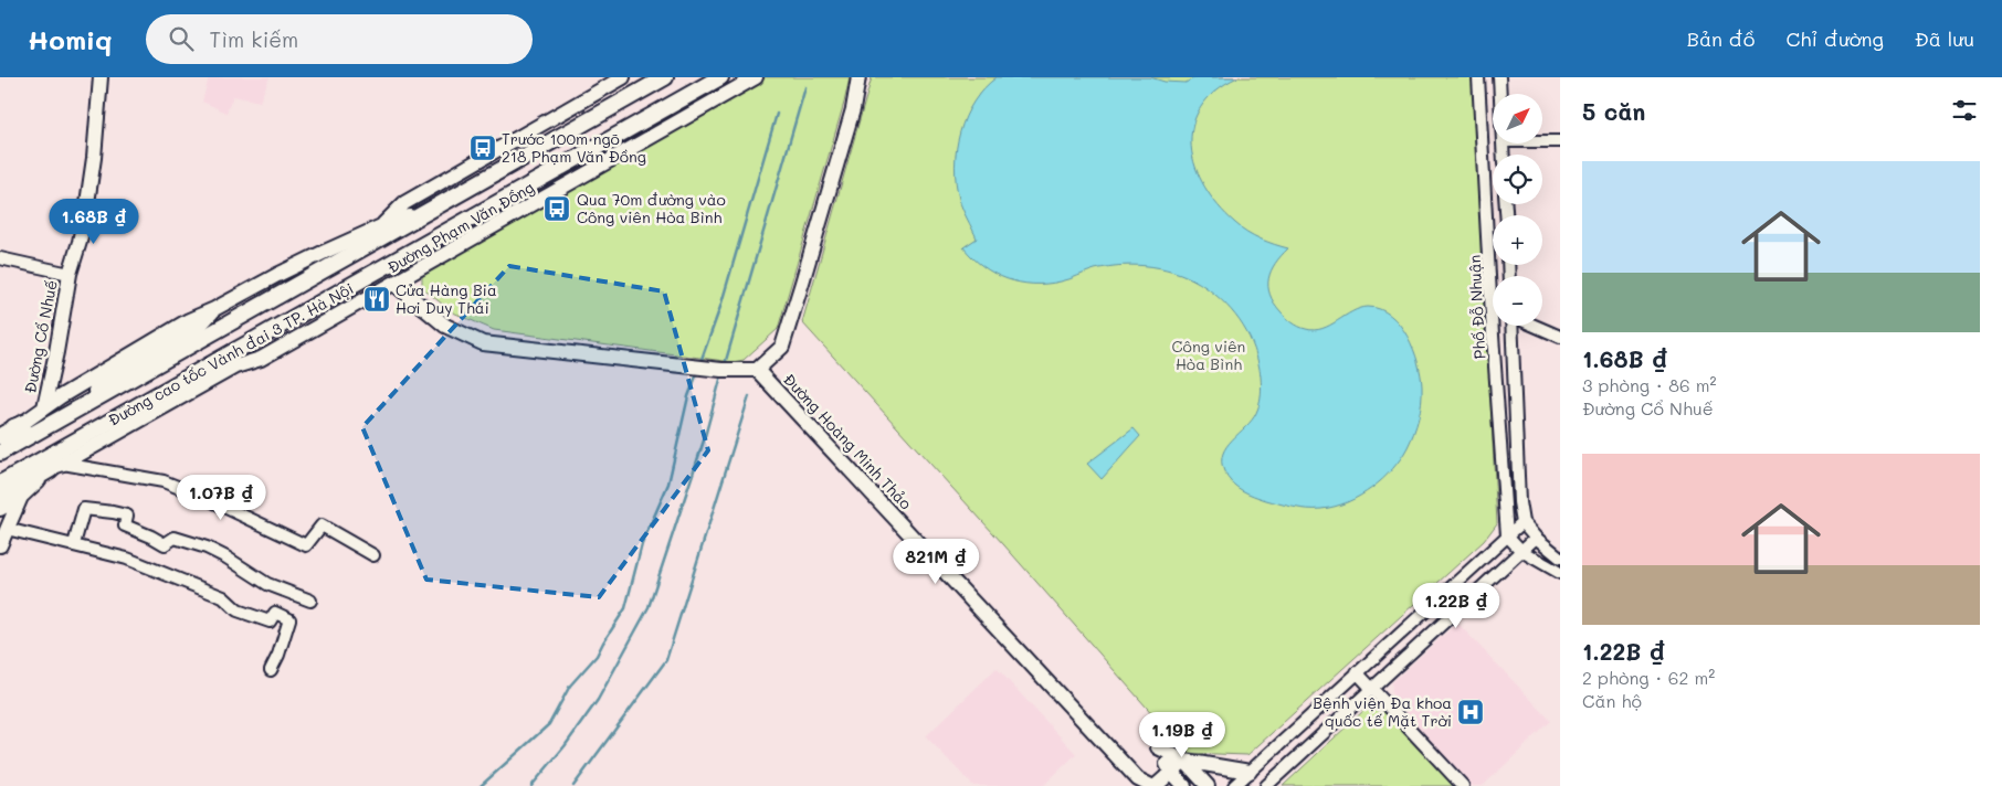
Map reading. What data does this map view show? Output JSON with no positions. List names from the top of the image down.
{
  "streets": {
    "highway": ["Đường cao tốc Vành đai 3 TP. Hà Nội"],
    "main road": ["Đường Phạm Văn Đồng", "Đường Cổ Nhuế", "Đường Hoàng Minh Thảo"],
    "street": ["Phố Đỗ Nhuận"]
  },
  "crossings": [
    ["Đường Phạm Văn Đồng", "Đường cao tốc Vành đai 3 TP. Hà Nội"]
  ],
  "parks": ["Công viên Hòa Bình"],
  "places": {
    "bus stop": ["Trước 100m ngõ 218 Phạm Văn Đồng", "Qua 70m đường vào Công viên Hòa Bình"],
    "restaurant": ["Cửa Hàng Bia Hơi Duy Thái"],
    "hospital": ["Bệnh viện Đa khoa quốc tế Mặt Trời"]
  },
  "north": "top right",
  "page": {
    "header": "Homiq",
    "search": "Tìm kiếm",
    "nav": ["Bản đồ", "Chỉ đường", "Đã lưu"],
    "heading": "5 căn",
    "map_buttons": ["+", "−"],
    "list": [
      {
        "name": "1.68B ₫",
        "note": "3 phòng · 86 m² · Đường Cổ Nhuế"
      },
      {
        "name": "1.22B ₫",
        "note": "2 phòng · 62 m² · Căn hộ"
      }
    ],
    "price": [
      "1.68B ₫",
      "1.07B ₫",
      "821M ₫",
      "1.22B ₫",
      "1.19B ₫"
    ]
  }
}
